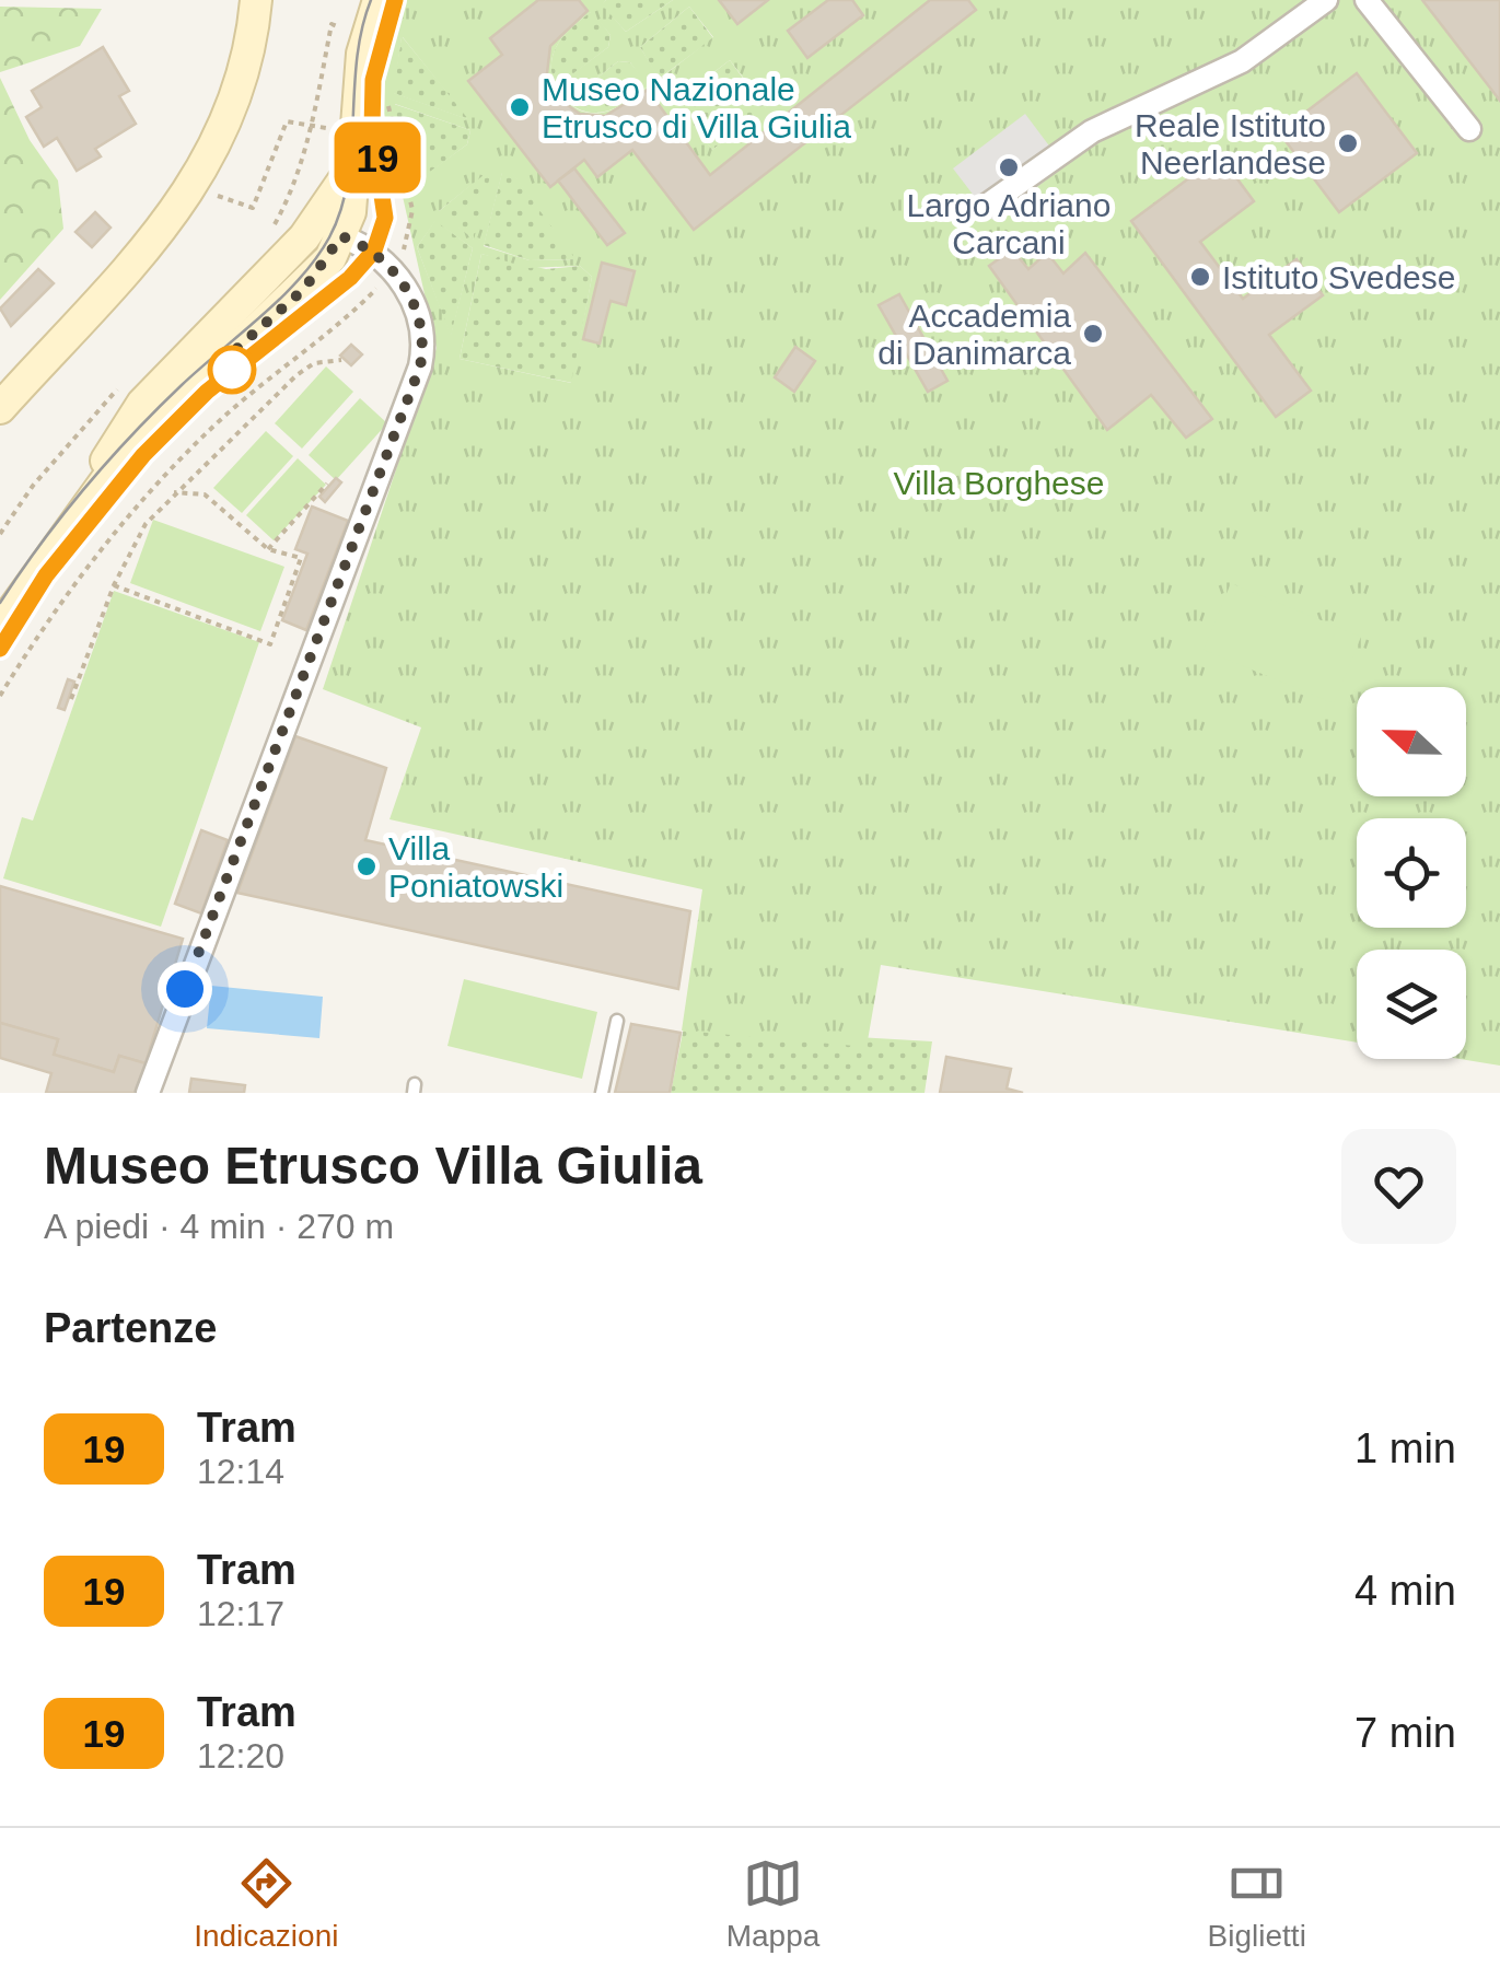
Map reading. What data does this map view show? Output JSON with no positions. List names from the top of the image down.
{
  "parks": ["Villa Borghese"],
  "places": [
    "Museo Nazionale Etrusco di Villa Giulia",
    "Reale Istituto Neerlandese",
    "Largo Adriano Carcani",
    "Istituto Svedese",
    "Accademia di Danimarca",
    "Villa Poniatowski"
  ],
  "lines": ["tram line 19"],
  "north": "left",
  "page": {
    "on_map": "19",
    "heading": [
      ["Museo Etrusco Villa Giulia", "A piedi · 4 min · 270 m"],
      "Partenze"
    ],
    "list": [
      {
        "mark": "19",
        "name": "Tram",
        "note": "12:14",
        "value": "1 min"
      },
      {
        "mark": "19",
        "name": "Tram",
        "note": "12:17",
        "value": "4 min"
      },
      {
        "mark": "19",
        "name": "Tram",
        "note": "12:20",
        "value": "7 min"
      }
    ],
    "tabs": ["Indicazioni", "Mappa", "Biglietti"]
  }
}
